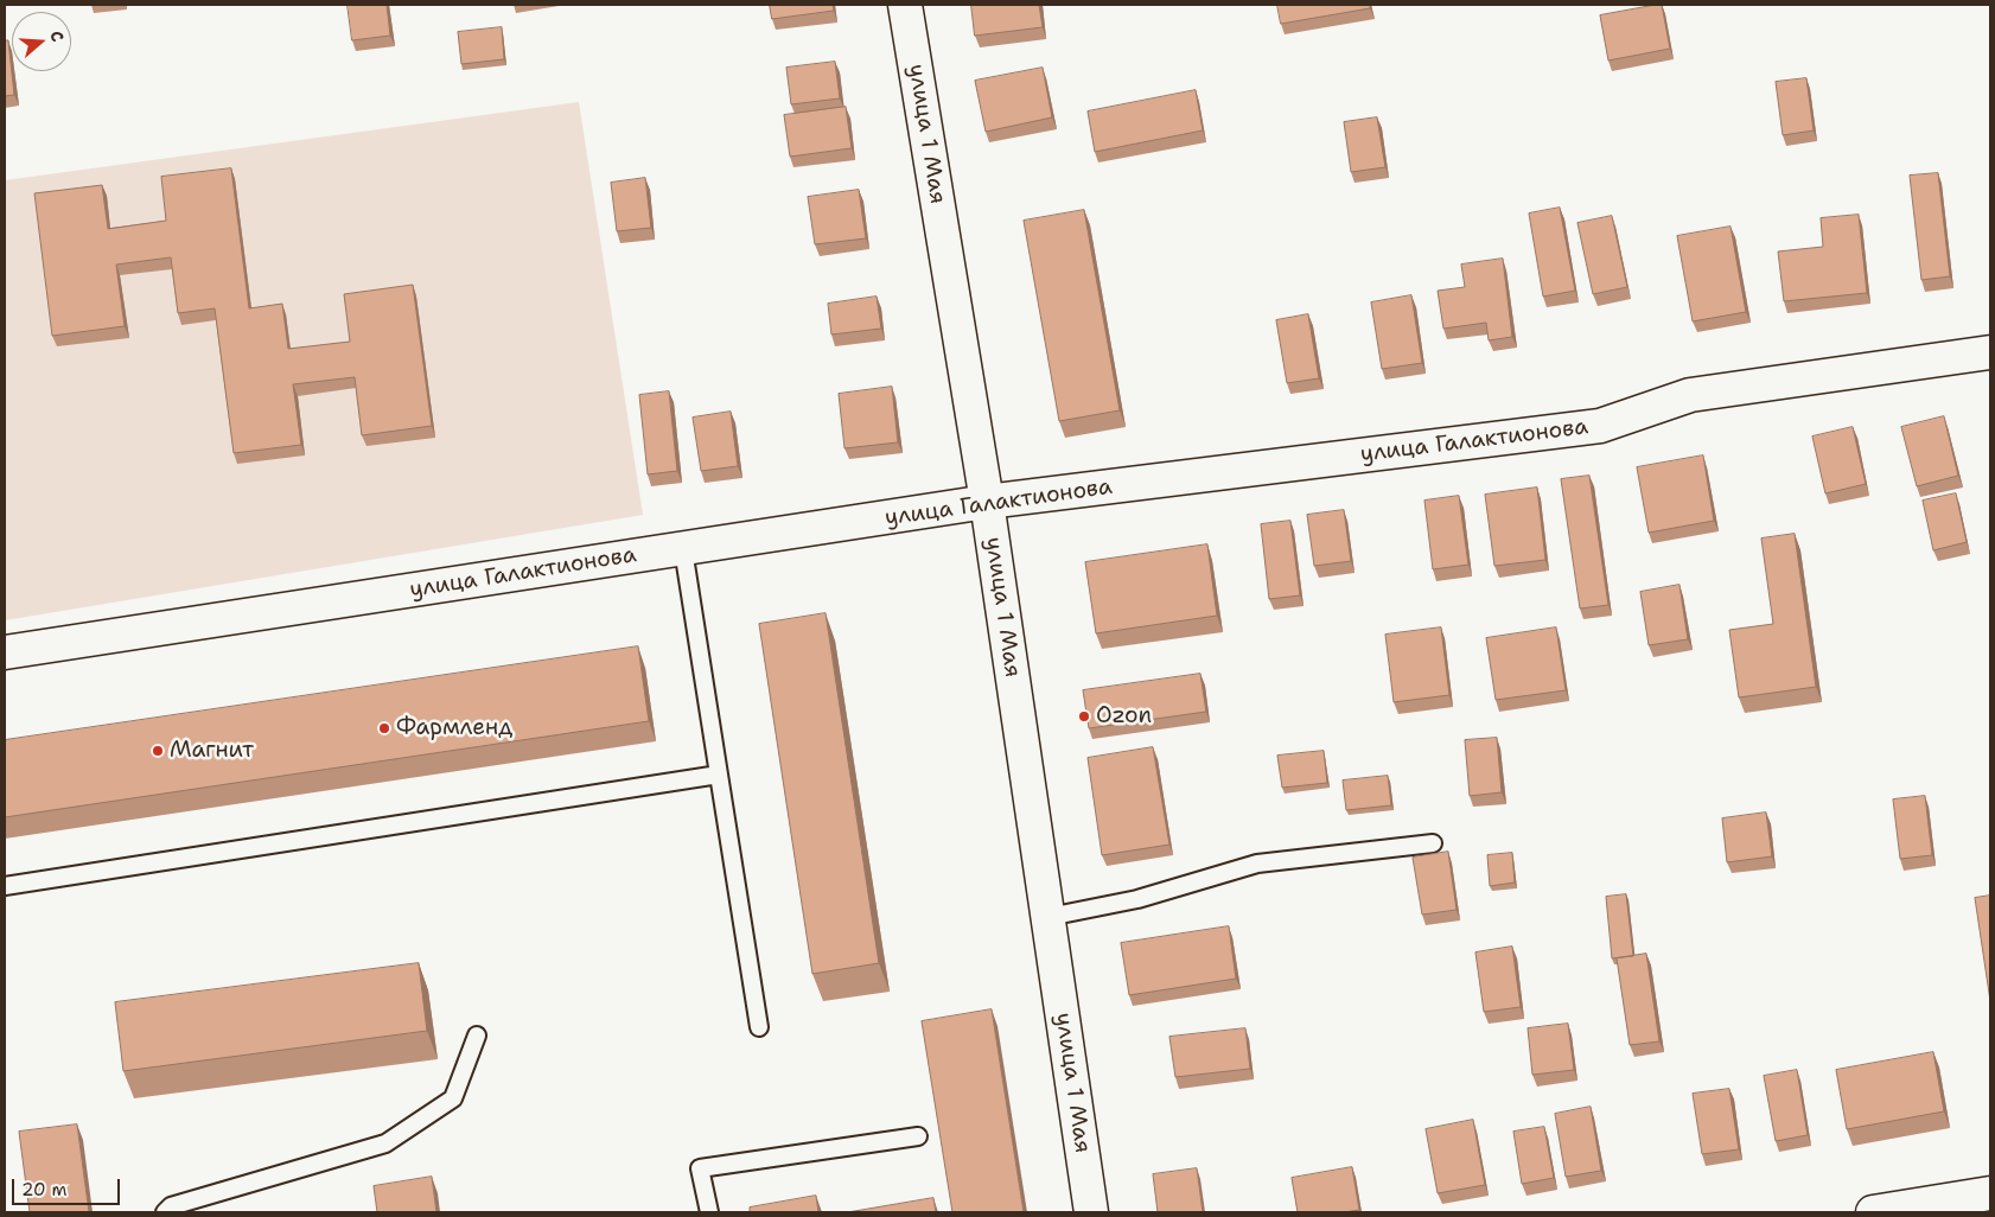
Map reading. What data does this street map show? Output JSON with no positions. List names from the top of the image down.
{
  "streets": {
    "street": ["улица 1 Мая", "улица Галактионова"]
  },
  "crossings": [
    ["улица 1 Мая", "улица Галактионова"]
  ],
  "places": ["Ozon", "Фармленд", "Магнит"],
  "scale_bar": "20 m",
  "north": "right"
}
